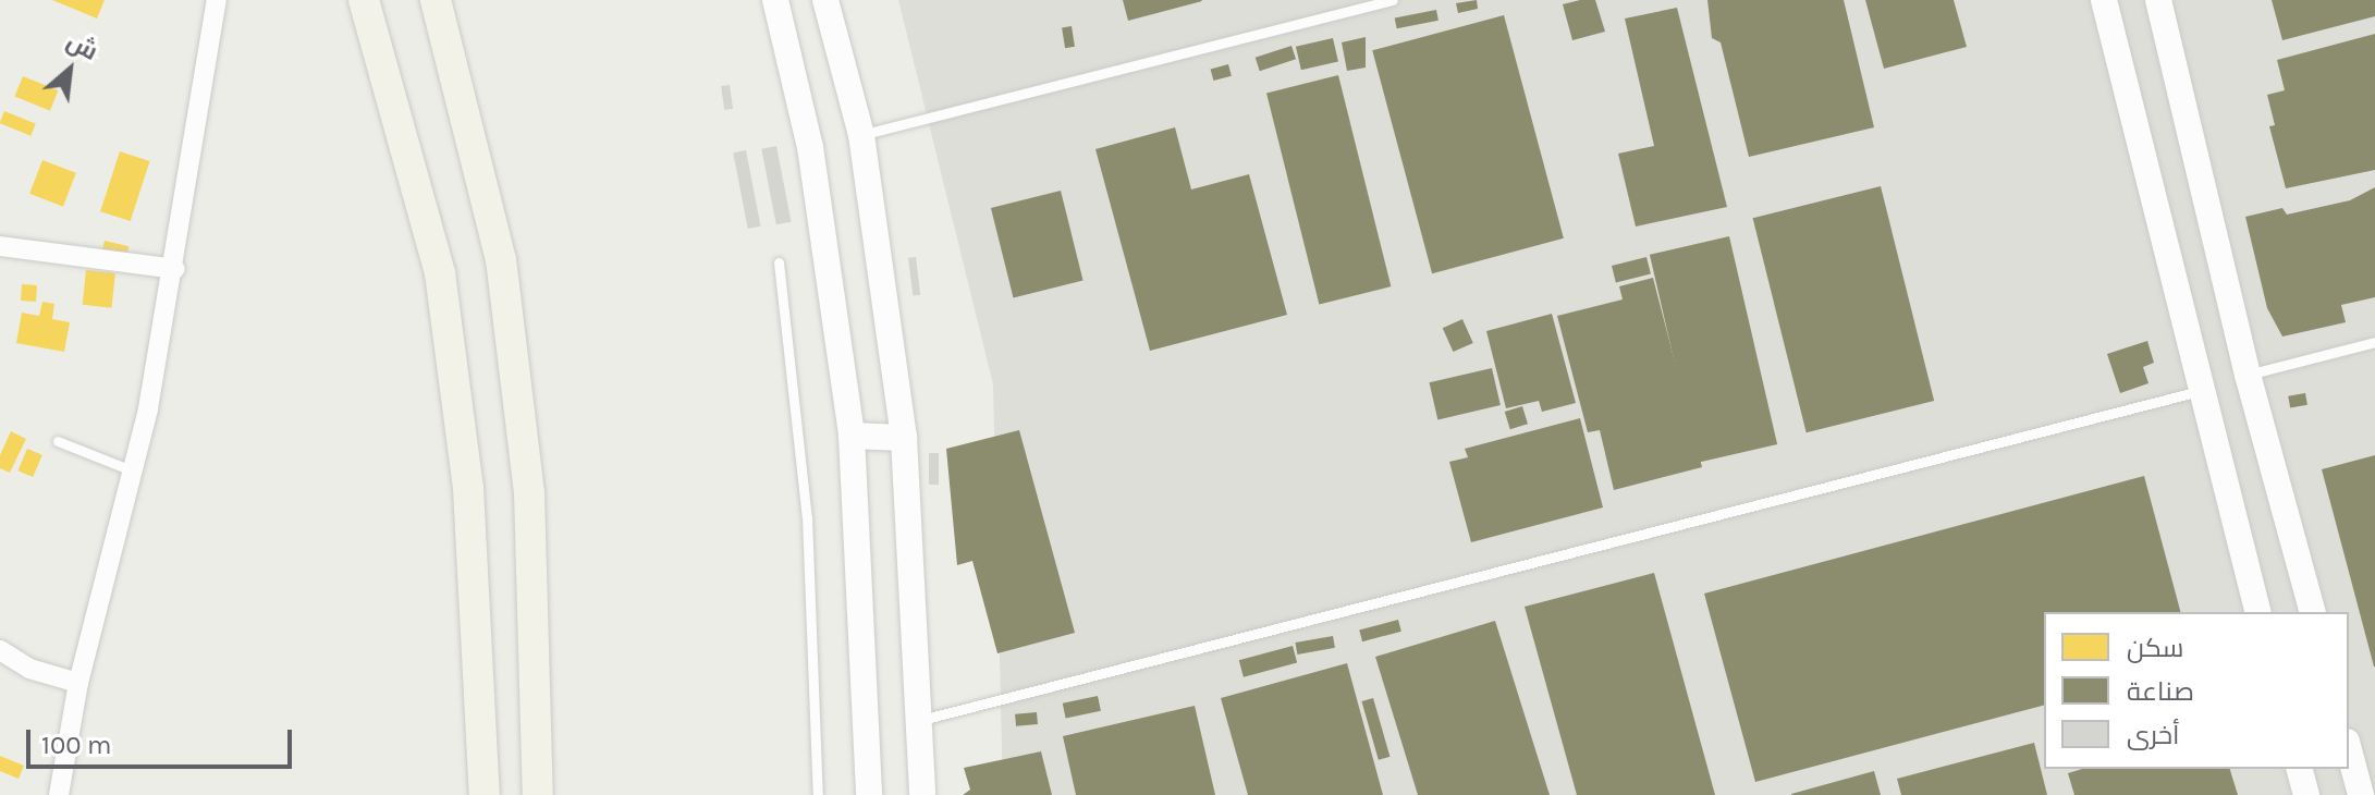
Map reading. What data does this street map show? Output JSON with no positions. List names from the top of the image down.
{
  "legend": ["سكن", "صناعة", "أخرى"],
  "scale_bar": "100 m",
  "north": "top right"
}
